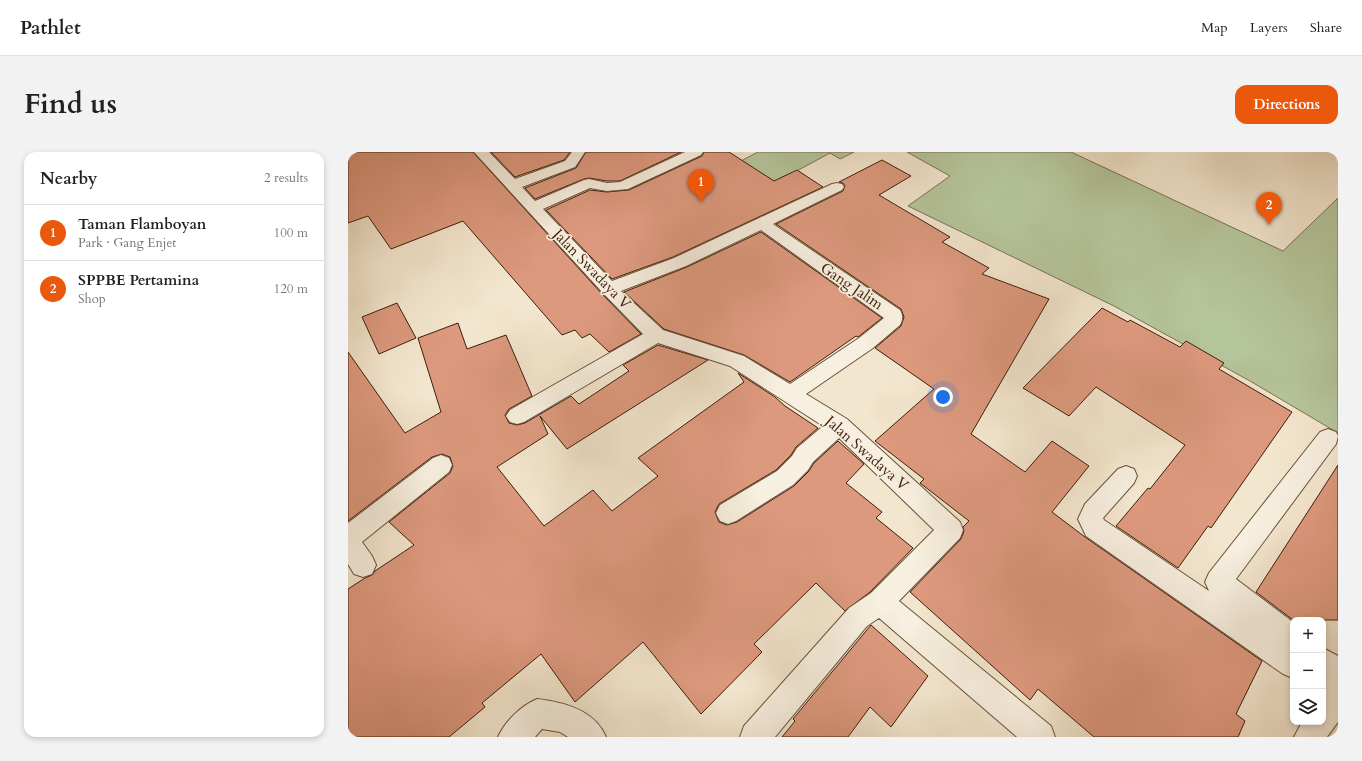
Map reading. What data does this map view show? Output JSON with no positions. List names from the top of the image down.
{
  "streets": {
    "street": ["Jalan Swadaya V", "Gang Jalim"]
  },
  "crossings": [
    ["Jalan Swadaya V", "Gang Jalim"]
  ],
  "page": {
    "header": "Pathlet",
    "nav": ["Map", "Layers", "Share"],
    "title": "Find us",
    "buttons": "Directions",
    "heading": ["Nearby", "2 results"],
    "pins": ["1", "2"],
    "list": [
      {
        "mark": "1",
        "name": "Taman Flamboyan",
        "note": "Park · Gang Enjet",
        "value": "100 m"
      },
      {
        "mark": "2",
        "name": "SPPBE Pertamina",
        "note": "Shop",
        "value": "120 m"
      }
    ],
    "map_buttons": ["+", "−"]
  }
}
